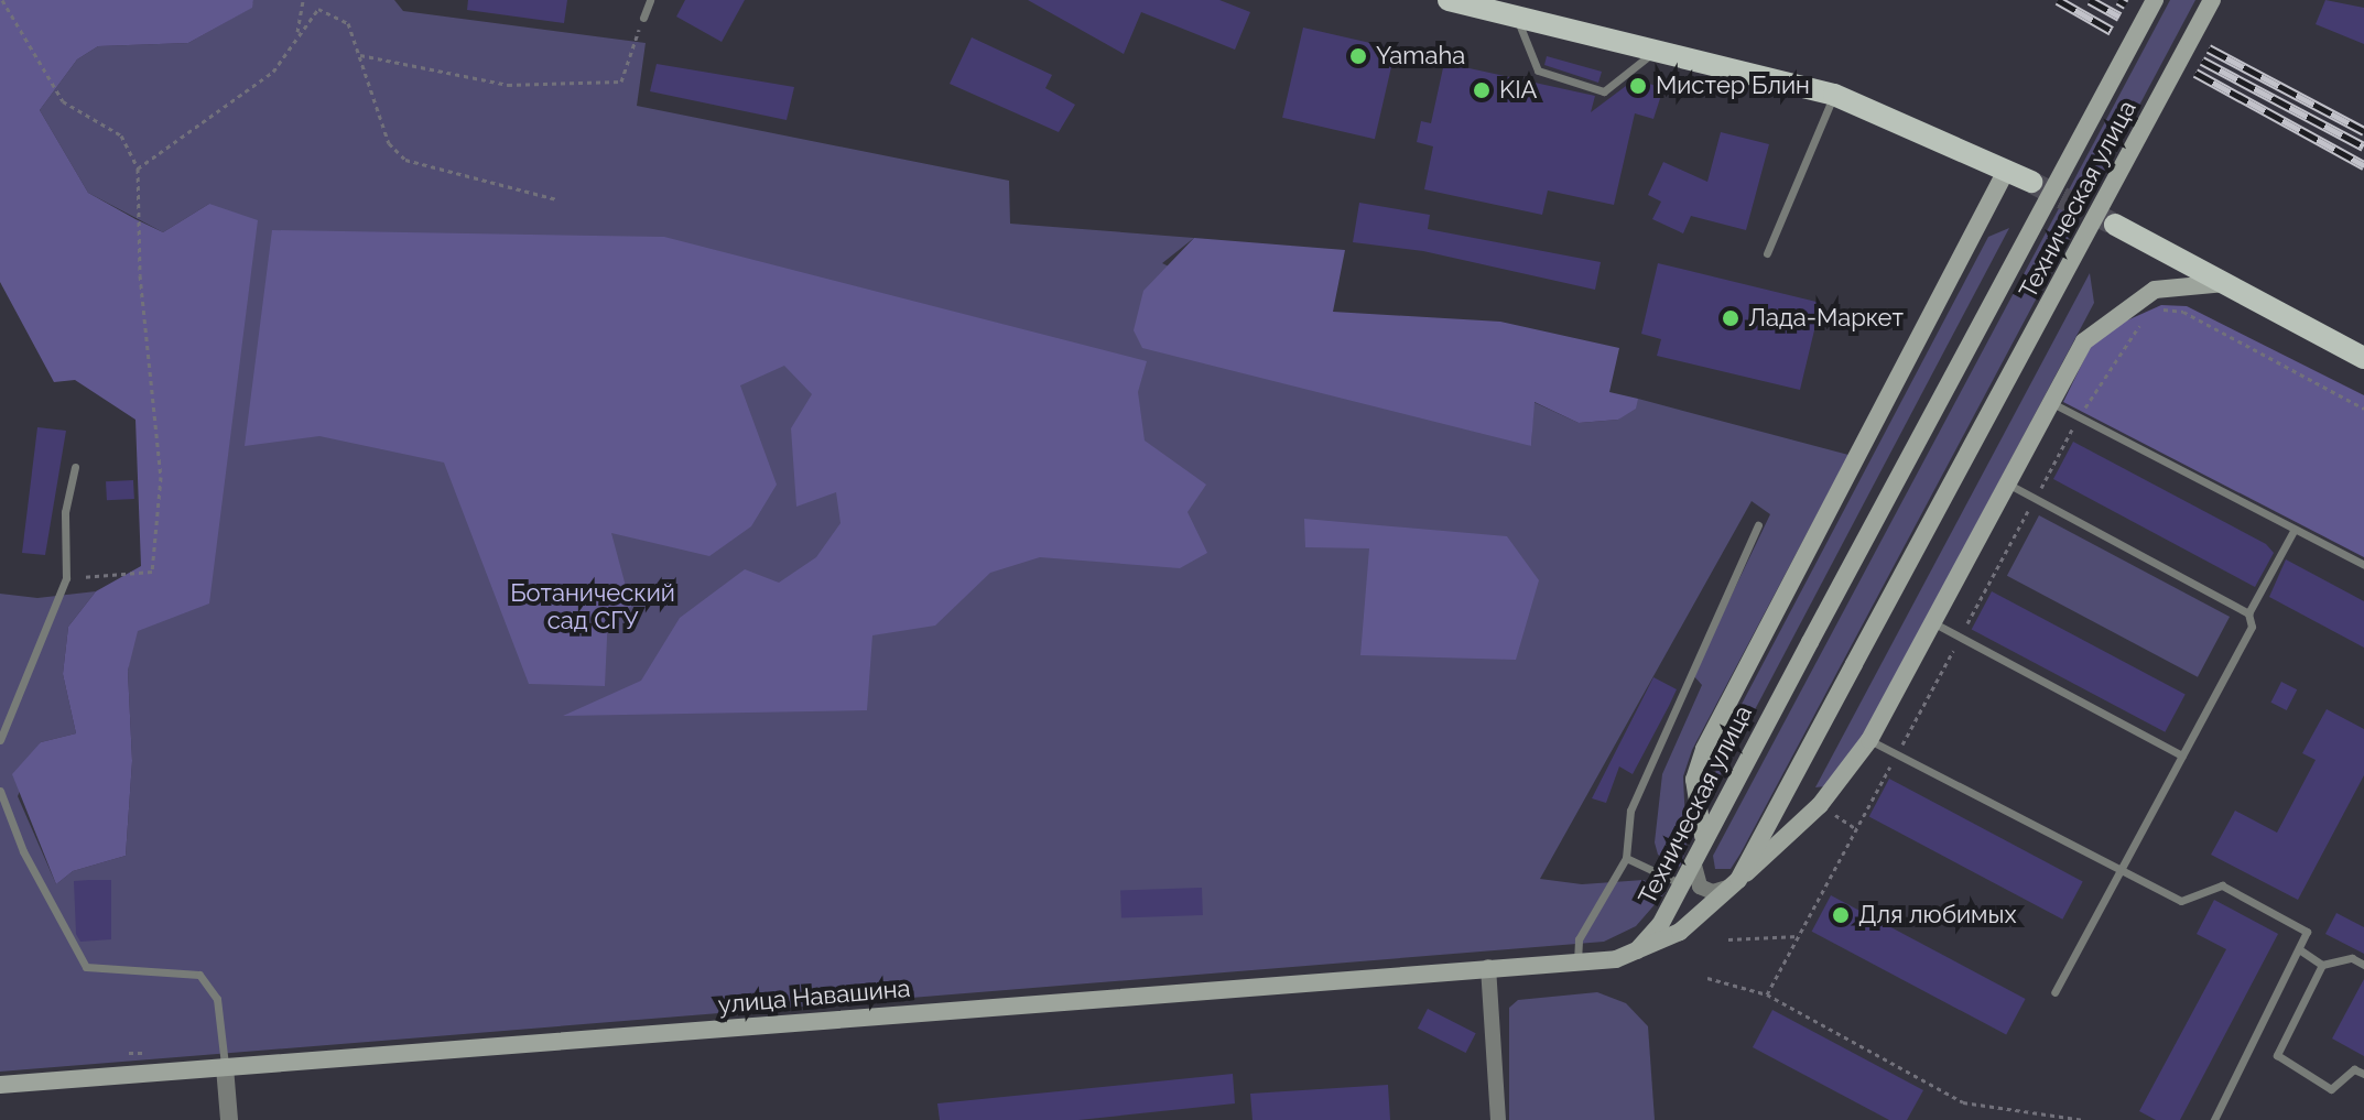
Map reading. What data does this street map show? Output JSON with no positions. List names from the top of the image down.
{
  "streets": {
    "main road": ["Техническая улица", "улица Навашина"]
  },
  "crossings": [
    ["Техническая улица", "улица Навашина"]
  ],
  "parks": ["Ботанический сад СГУ"],
  "places": [
    "Yamaha",
    "Мистер Блин",
    "KIA",
    "Лада-Маркет",
    "Для любимых"
  ]
}
